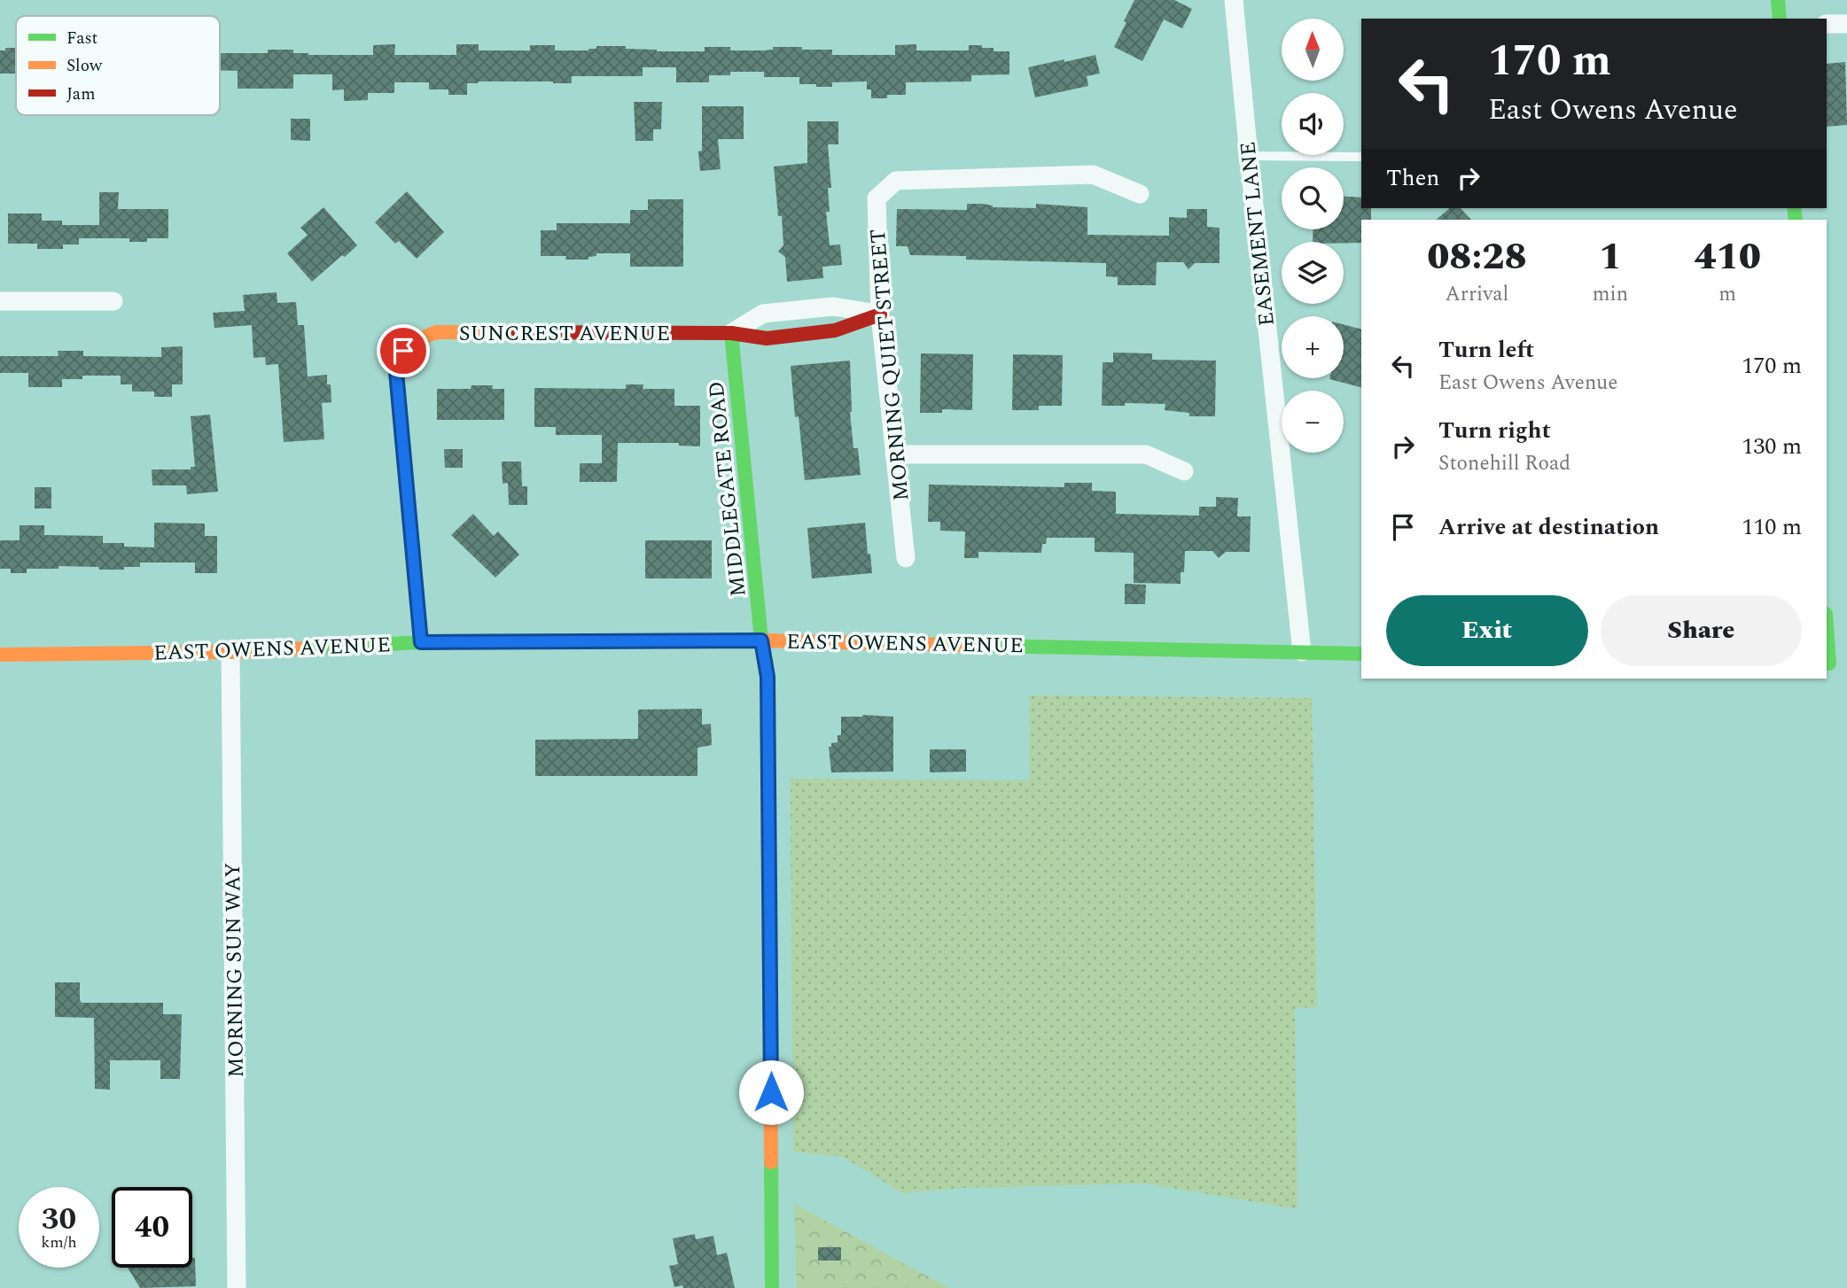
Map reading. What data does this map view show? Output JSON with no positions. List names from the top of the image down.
{
  "streets": {
    "street": [
      "EASEMENT LANE",
      "SUNCREST AVENUE",
      "MORNING QUIET STREET",
      "MIDDLEGATE ROAD",
      "EAST OWENS AVENUE",
      "MORNING SUN WAY"
    ]
  },
  "crossings": [
    ["EASEMENT LANE", "EAST OWENS AVENUE"],
    ["SUNCREST AVENUE", "MORNING QUIET STREET"],
    ["SUNCREST AVENUE", "MIDDLEGATE ROAD"],
    ["SUNCREST AVENUE", "EAST OWENS AVENUE"],
    ["MIDDLEGATE ROAD", "EAST OWENS AVENUE"],
    ["EAST OWENS AVENUE", "MORNING SUN WAY"]
  ],
  "legend": ["Fast", "Slow", "Jam"],
  "north": "top",
  "page": {
    "map_buttons": ["+", "−"],
    "turn": ["170 m", "East Owens Avenue"],
    "then": "Then",
    "eta": [
      "08:28",
      "Arrival",
      "1",
      "min",
      "410",
      "m"
    ],
    "list": [
      {
        "name": "Turn left",
        "note": "East Owens Avenue",
        "value": "170 m"
      },
      {
        "name": "Turn right",
        "note": "Stonehill Road",
        "value": "130 m"
      },
      {
        "name": "Arrive at destination",
        "value": "110 m"
      }
    ],
    "buttons": ["Exit", "Share"],
    "speed": "30 km/h",
    "limit": "40"
  }
}
